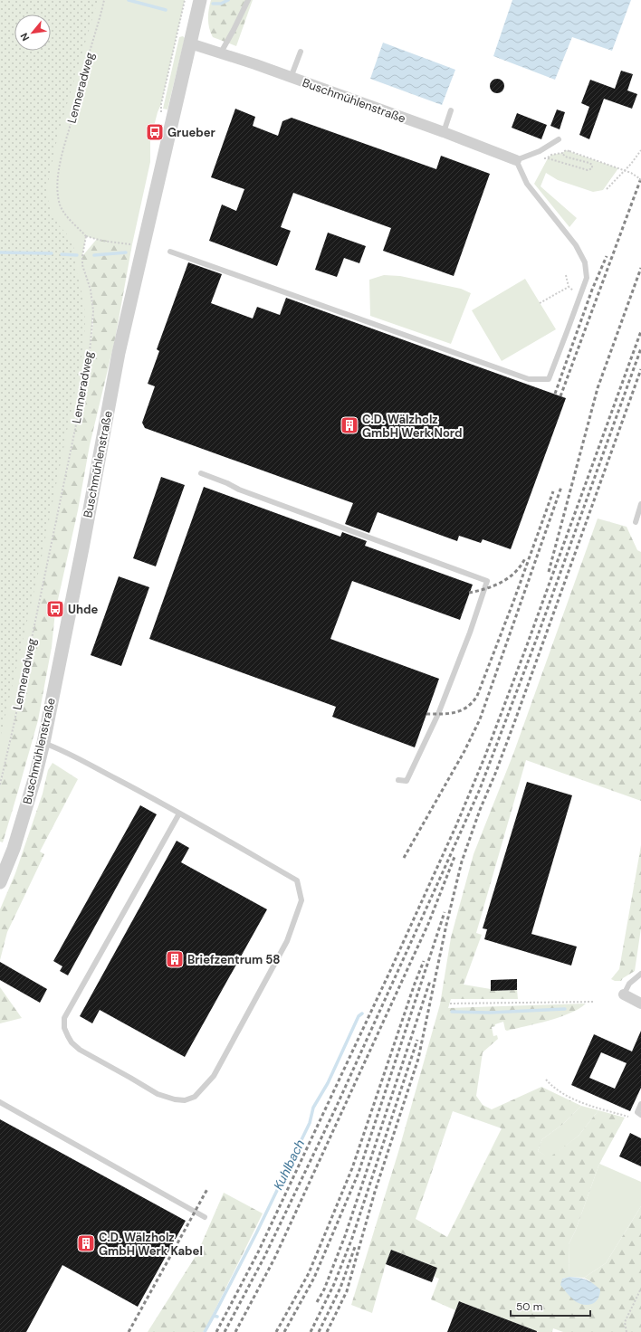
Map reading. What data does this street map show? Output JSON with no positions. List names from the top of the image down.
{
  "streets": {
    "street": ["Buschmühlenstraße"],
    "path": ["Lenneradweg"]
  },
  "water": ["Kuhlbach"],
  "places": {
    "bus stop": ["Grueber", "Uhde"],
    "building": ["C.D. Wälzholz GmbH Werk Nord", "Briefzentrum 58", "C.D. Wälzholz GmbH Werk Kabel"]
  },
  "scale_bar": "50 m",
  "north": "bottom left"
}
